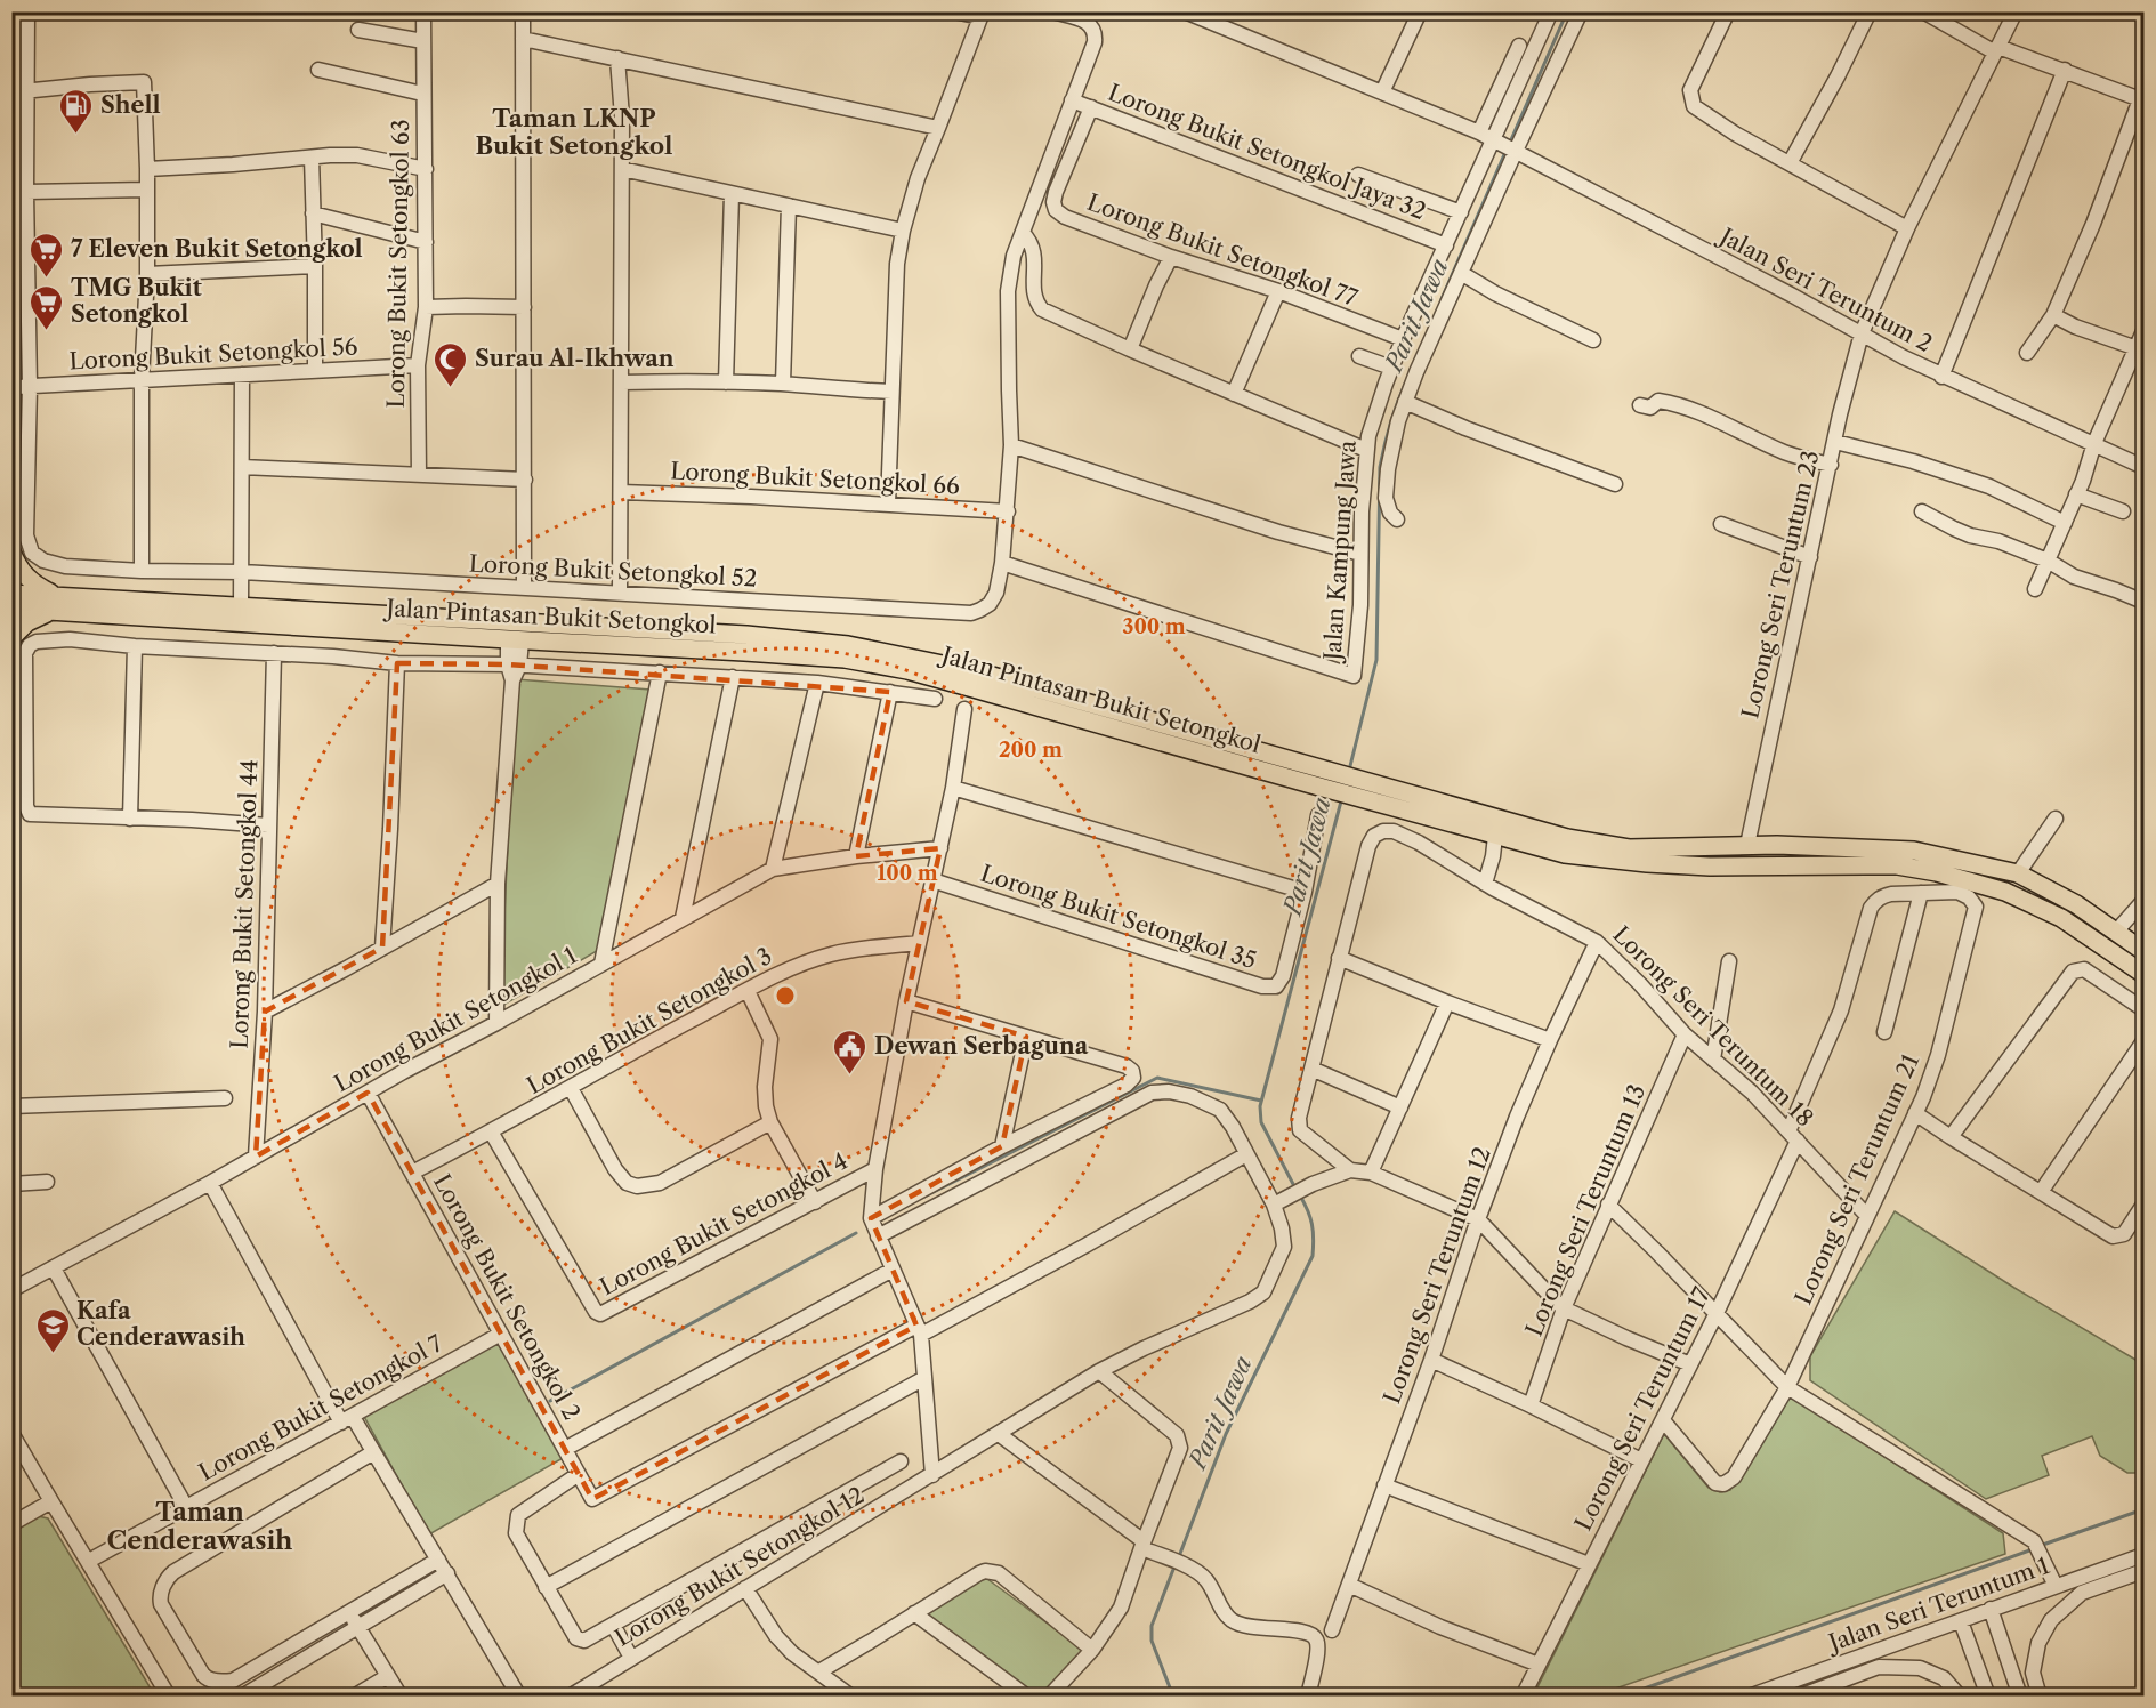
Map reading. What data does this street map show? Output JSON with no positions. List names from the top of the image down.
{
  "streets": {
    "main road": ["Jalan Pintasan Bukit Setongkol"],
    "street": [
      "Lorong Bukit Setongkol Jaya 32",
      "Lorong Bukit Setongkol 77",
      "Lorong Bukit Setongkol 63",
      "Jalan Seri Teruntum 2",
      "Lorong Bukit Setongkol 56",
      "Lorong Bukit Setongkol 66",
      "Jalan Kampung Jawa",
      "Lorong Bukit Setongkol 52",
      "Lorong Seri Teruntum 23",
      "Lorong Bukit Setongkol 44",
      "Lorong Bukit Setongkol 35",
      "Lorong Bukit Setongkol 1",
      "Lorong Bukit Setongkol 3",
      "Lorong Seri Teruntum 18",
      "Lorong Seri Teruntum 21",
      "Lorong Seri Teruntum 13",
      "Lorong Bukit Setongkol 4",
      "Lorong Seri Teruntum 12",
      "Lorong Bukit Setongkol 2",
      "Lorong Bukit Setongkol 7",
      "Lorong Seri Teruntum 17",
      "Lorong Bukit Setongkol 12",
      "Jalan Seri Teruntum 1"
    ]
  },
  "crossings": [
    ["Lorong Bukit Setongkol Jaya 32", "Lorong Bukit Setongkol 77"],
    ["Lorong Bukit Setongkol Jaya 32", "Jalan Kampung Jawa"],
    ["Lorong Bukit Setongkol 77", "Jalan Kampung Jawa"],
    ["Lorong Bukit Setongkol 63", "Lorong Bukit Setongkol 56"],
    ["Jalan Seri Teruntum 2", "Jalan Kampung Jawa"],
    ["Jalan Seri Teruntum 2", "Lorong Seri Teruntum 23"],
    ["Lorong Bukit Setongkol 56", "Lorong Bukit Setongkol 52"],
    ["Jalan Kampung Jawa", "Lorong Bukit Setongkol 52"],
    ["Lorong Seri Teruntum 23", "Jalan Pintasan Bukit Setongkol"],
    ["Lorong Bukit Setongkol 44", "Lorong Bukit Setongkol 1"],
    ["Lorong Bukit Setongkol 1", "Lorong Bukit Setongkol 2"],
    ["Lorong Bukit Setongkol 3", "Lorong Bukit Setongkol 4"],
    ["Lorong Bukit Setongkol 3", "Lorong Bukit Setongkol 2"],
    ["Lorong Seri Teruntum 18", "Lorong Seri Teruntum 21"],
    ["Lorong Seri Teruntum 18", "Lorong Seri Teruntum 13"],
    ["Lorong Seri Teruntum 18", "Lorong Seri Teruntum 12"],
    ["Lorong Seri Teruntum 18", "Lorong Seri Teruntum 17"],
    ["Lorong Seri Teruntum 21", "Lorong Seri Teruntum 17"],
    ["Lorong Bukit Setongkol 2", "Lorong Bukit Setongkol 7"]
  ],
  "districts": ["Taman LKNP Bukit Setongkol", "Taman Cenderawasih"],
  "water": ["Parit Jawa"],
  "places": {
    "fuel station": ["Shell"],
    "supermarket": ["7 Eleven Bukit Setongkol", "TMG Bukit Setongkol"],
    "mosque": ["Surau Al-Ikhwan"],
    "public building": ["Dewan Serbaguna"],
    "school or university": ["Kafa Cenderawasih"]
  },
  "rings": ["300 m", "200 m", "100 m"]
}
